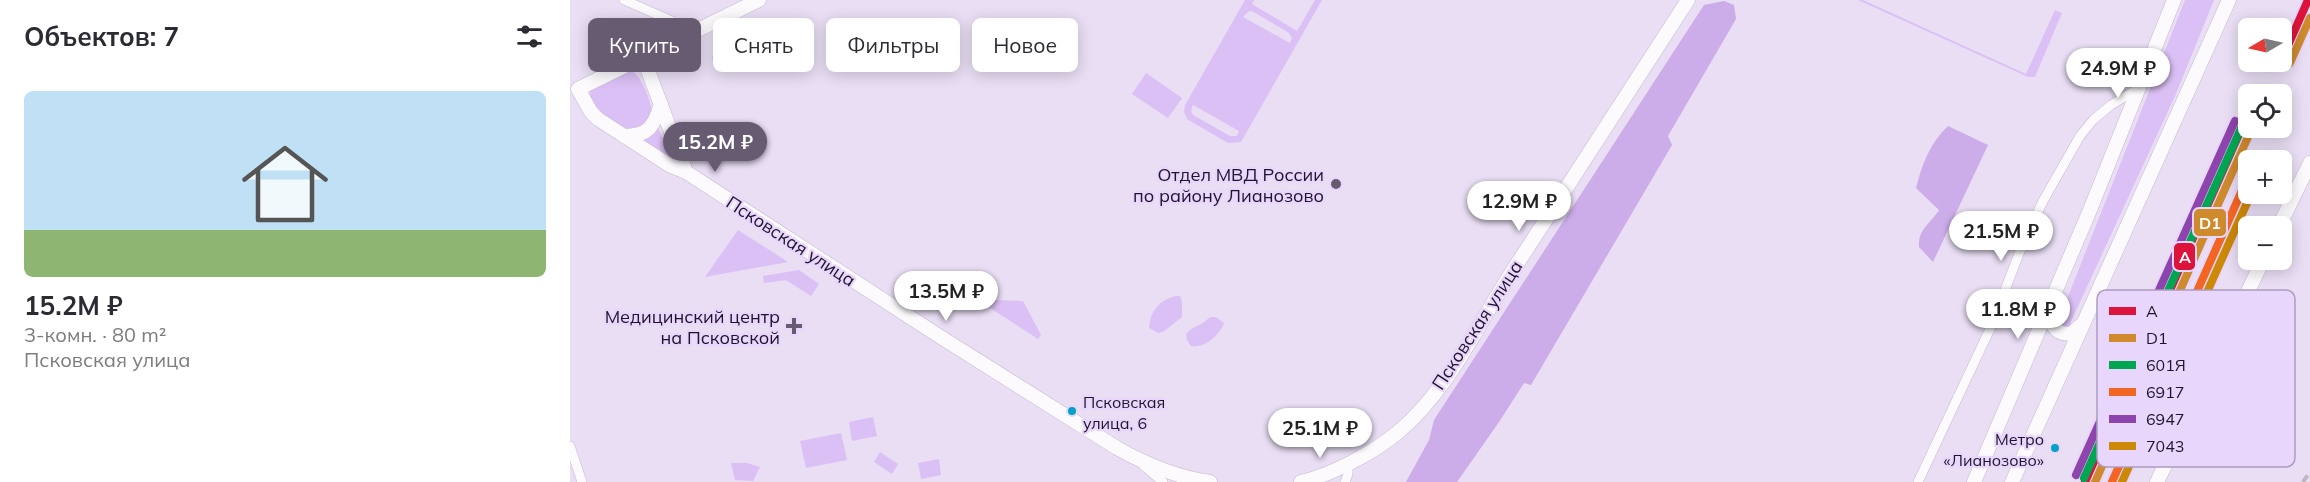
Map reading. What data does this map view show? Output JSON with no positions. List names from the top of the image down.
{
  "streets": {
    "street": ["Псковская улица"]
  },
  "places": {
    "other": ["Отдел МВД России по району Лианозово", "Псковская улица, 6", "Метро «Лианозово»"],
    "health": ["Медицинский центр на Псковской"]
  },
  "lines": [
    "transit line A",
    "transit line D1",
    "transit line 6947",
    "transit line 601Я",
    "transit line 6917",
    "transit line 7043"
  ],
  "legend": [
    "A",
    "D1",
    "601Я",
    "6917",
    "6947",
    "7043"
  ],
  "north": "left",
  "page": {
    "heading": "Объектов: 7",
    "map_buttons": ["+", "−"],
    "chip": [
      "Купить",
      "Снять",
      "Фильтры",
      "Новое"
    ],
    "price": [
      "24.9M ₽",
      "15.2M ₽",
      "12.9M ₽",
      "21.5M ₽",
      "13.5M ₽",
      "11.8M ₽",
      "25.1M ₽"
    ],
    "list": [
      {
        "name": "15.2M ₽",
        "note": "3-комн. · 80 m² · Псковская улица"
      }
    ]
  }
}
